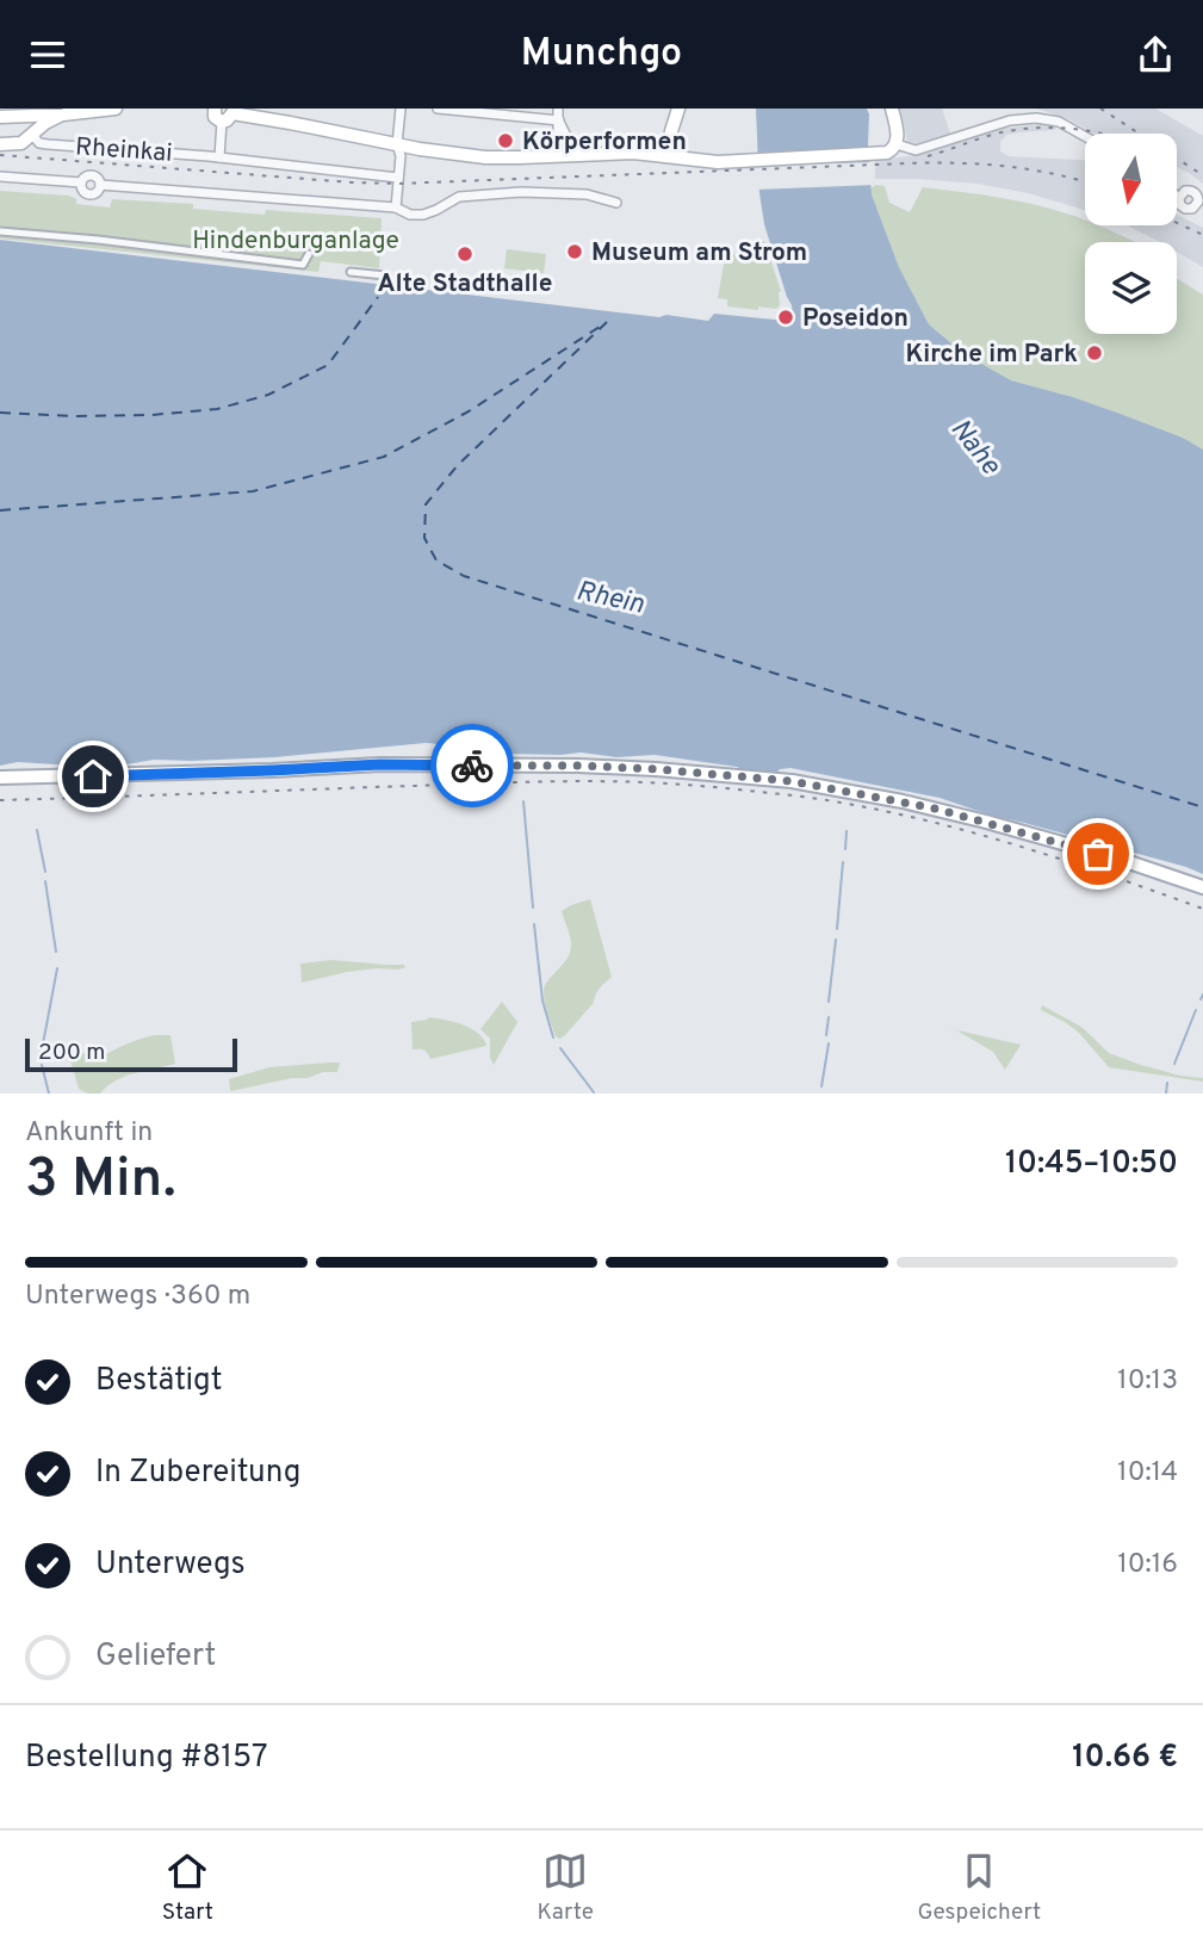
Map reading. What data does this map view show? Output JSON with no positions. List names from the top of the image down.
{
  "streets": {
    "street": ["Rheinkai"]
  },
  "water": ["Nahe", "Rhein"],
  "parks": ["Hindenburganlage"],
  "places": [
    "Körperformen",
    "Museum am Strom",
    "Alte Stadthalle",
    "Poseidon",
    "Kirche im Park"
  ],
  "scale_bar": "200 m",
  "north": "bottom",
  "page": {
    "header": "Munchgo",
    "scale": "200 m",
    "heading": ["3 Min.", "Ankunft in", "10:45–10:50"],
    "panel": ["Bestellung #8157", "10.66 €"],
    "bar": "Unterwegs · 360 m",
    "list": [
      ["Bestätigt", "10:13"],
      ["In Zubereitung", "10:14"],
      ["Unterwegs", "10:16"],
      "Geliefert"
    ],
    "tabs": ["Start", "Karte", "Gespeichert"]
  }
}
